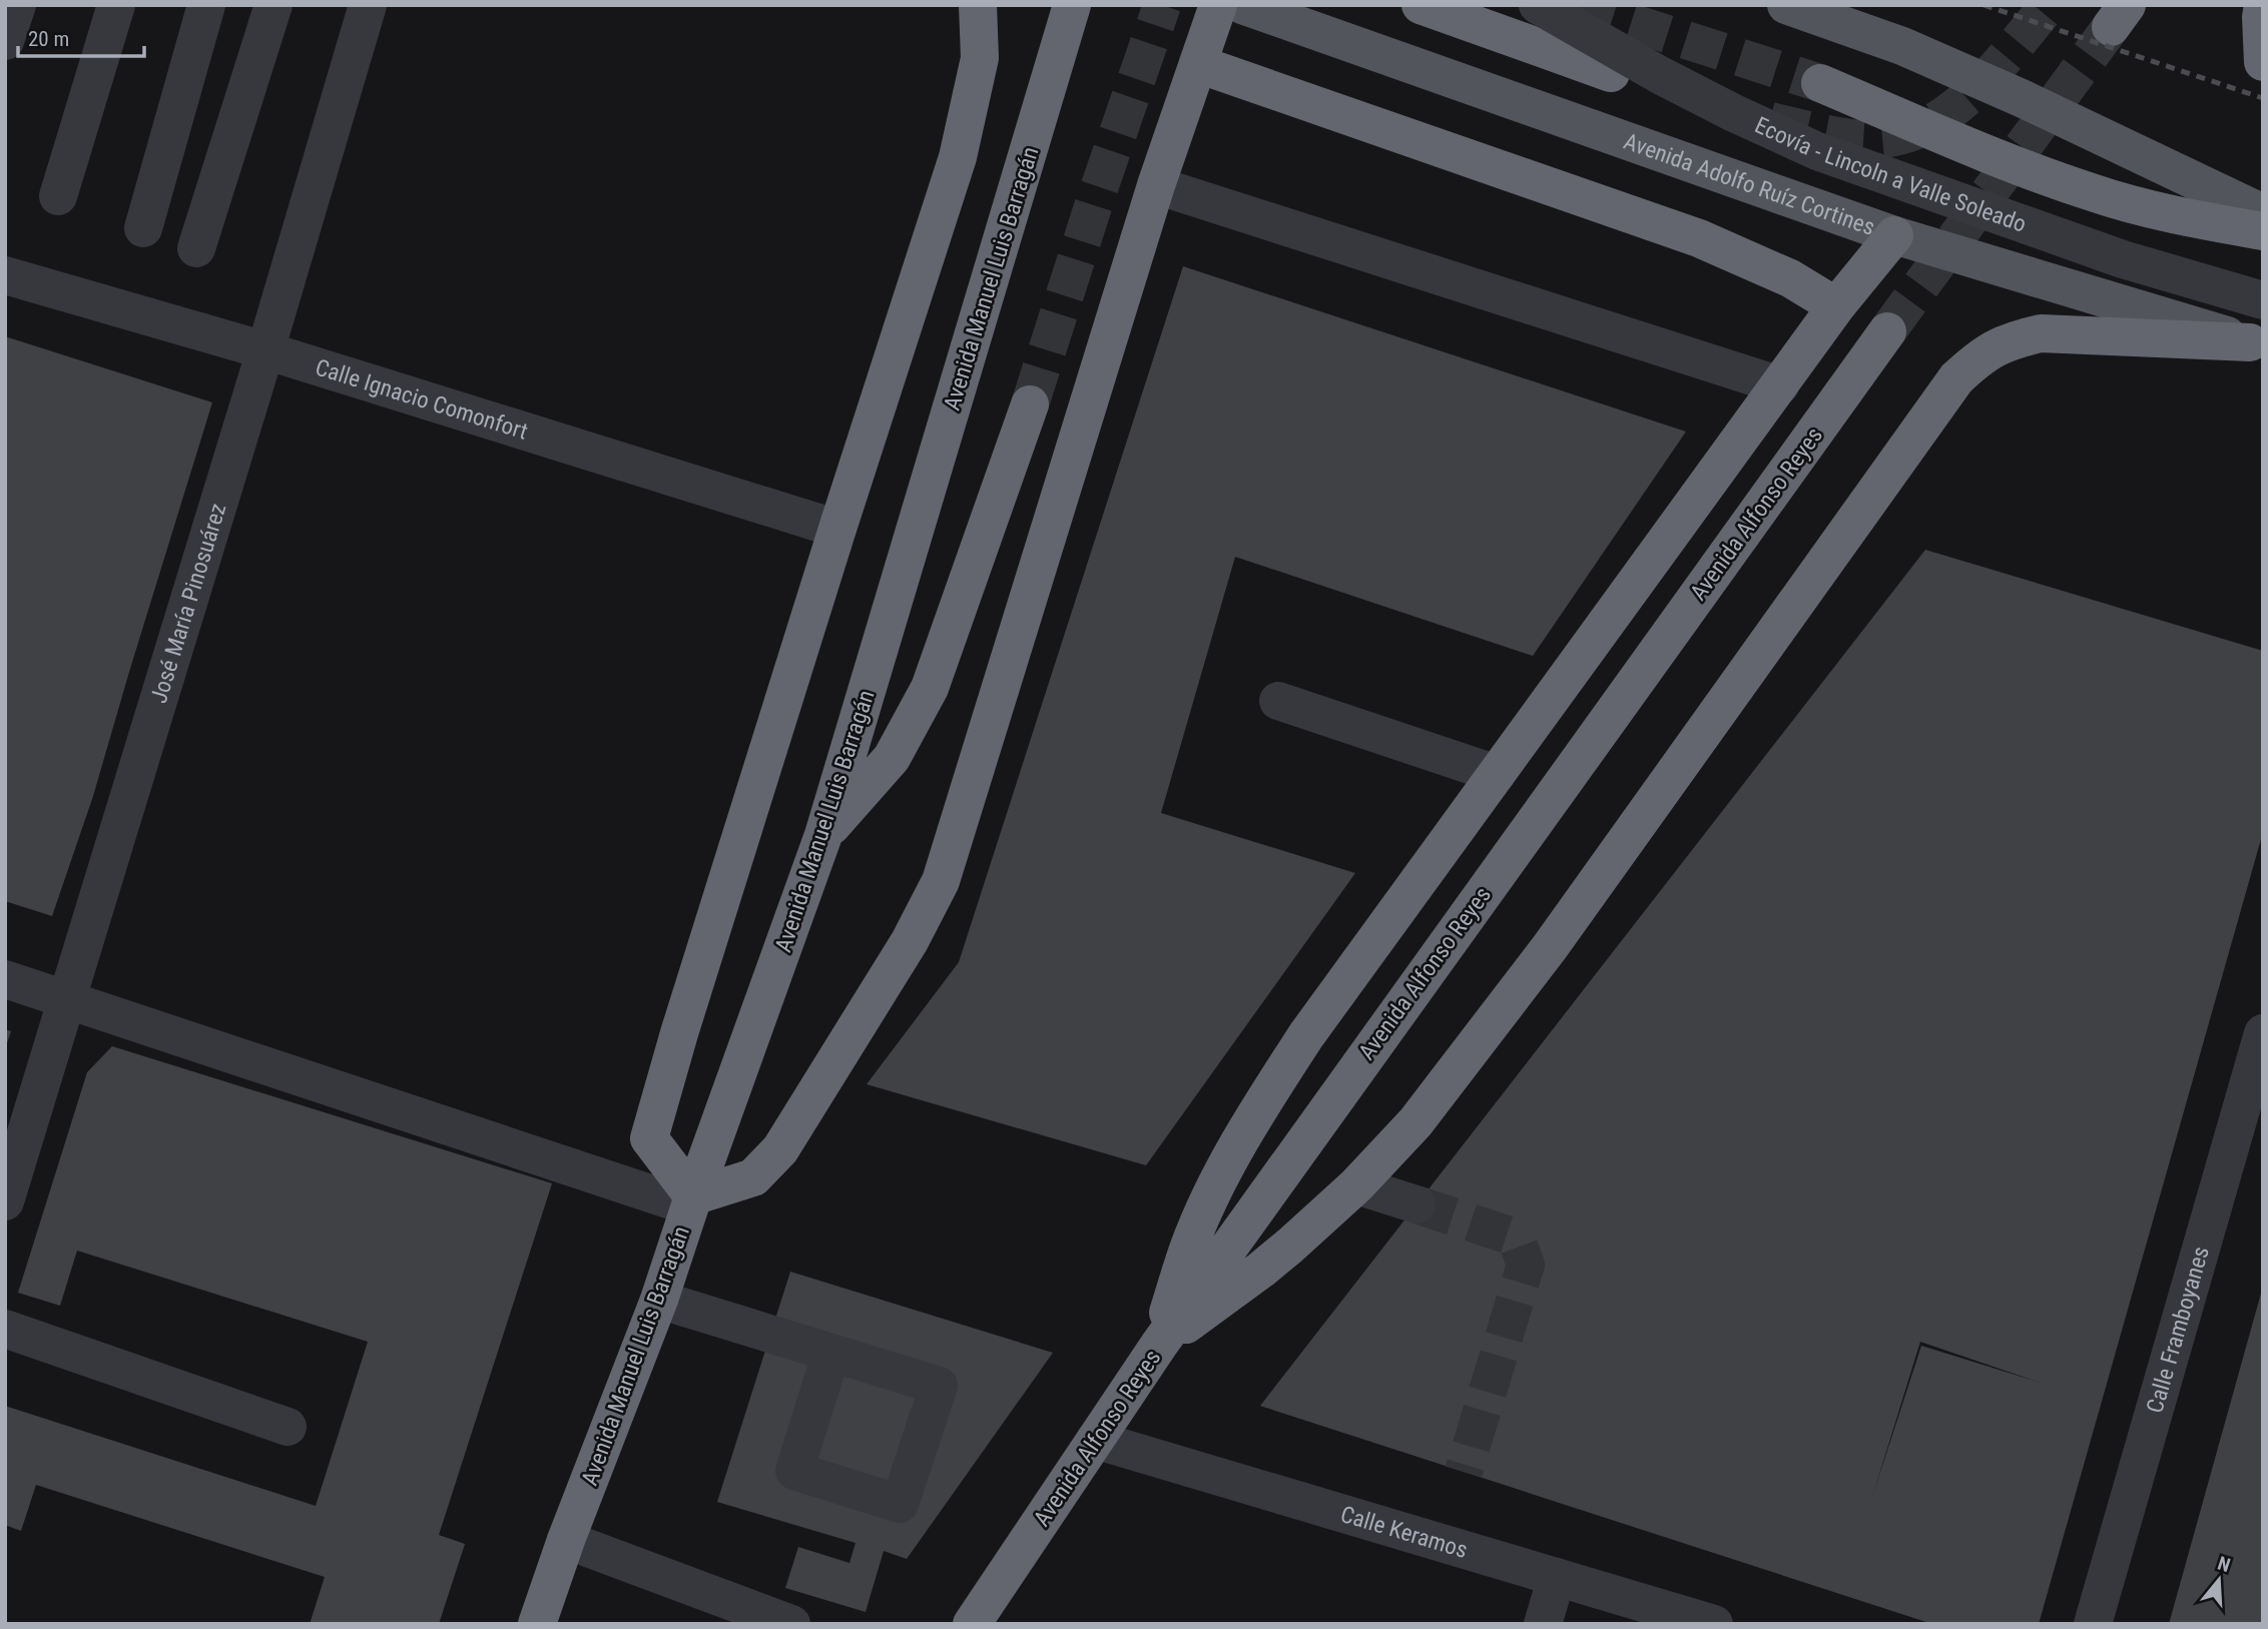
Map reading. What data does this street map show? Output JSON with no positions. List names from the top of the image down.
{
  "streets": {
    "highway": ["Avenida Manuel Luis Barragán", "Avenida Alfonso Reyes"],
    "main road": ["Avenida Adolfo Ruíz Cortines"],
    "street": [
      "Ecovía - Lincoln a Valle Soleado",
      "Calle Ignacio Comonfort",
      "José María Pinosuárez",
      "Calle Framboyanes",
      "Calle Keramos"
    ]
  },
  "crossings": [
    ["Calle Ignacio Comonfort", "José María Pinosuárez"],
    ["Avenida Alfonso Reyes", "Calle Keramos"]
  ],
  "scale_bar": "20 m",
  "north": "top"
}
